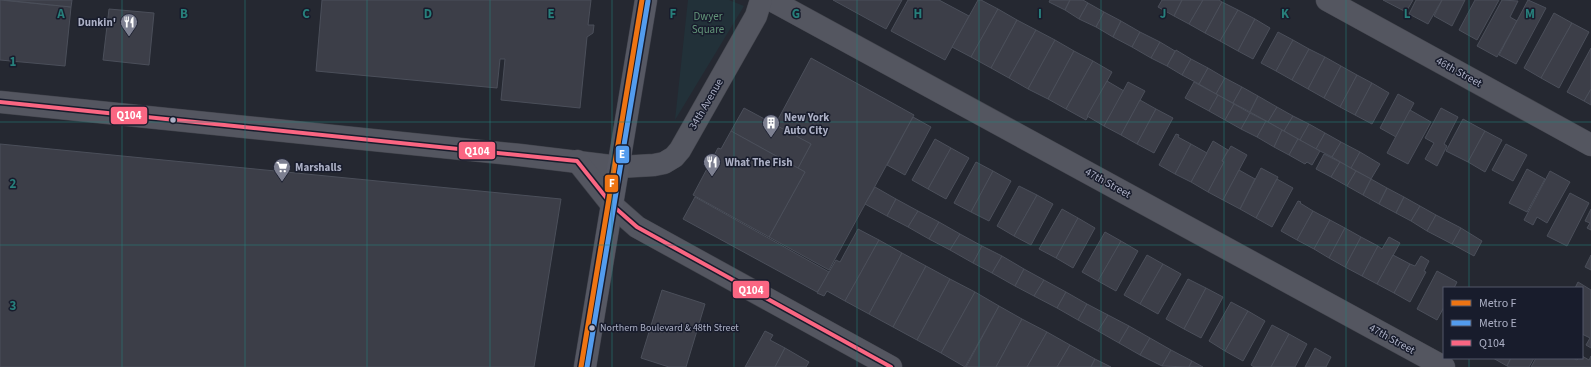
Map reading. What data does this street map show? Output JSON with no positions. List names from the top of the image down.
{
  "streets": {
    "street": ["46th Street", "34th Avenue", "47th Street"]
  },
  "parks": ["Dwyer Square"],
  "places": {
    "restaurant": ["Dunkin'", "What The Fish"],
    "building": ["New York Auto City"],
    "supermarket": ["Marshalls"],
    "other": ["Northern Boulevard & 48th Street"]
  },
  "lines": ["metro line F", "metro line E", "transit line Q104"],
  "legend": ["Metro F", "Metro E", "Q104"],
  "grid": {
    "columns": [
      "A",
      "B",
      "C",
      "D",
      "E",
      "F",
      "G",
      "H",
      "I",
      "J",
      "K",
      "L",
      "M"
    ],
    "rows": ["1", "2", "3"]
  }
}
